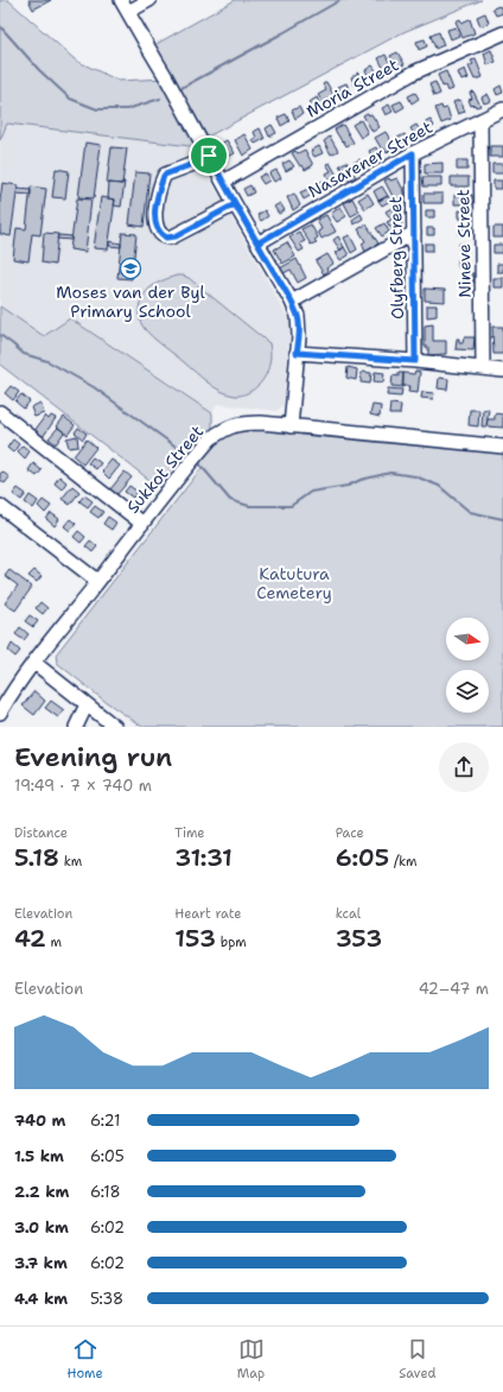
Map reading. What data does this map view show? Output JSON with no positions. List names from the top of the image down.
{
  "streets": {
    "street": [
      "Moria Street",
      "Nasarener Street",
      "Nineve Street",
      "Olyfberg Street",
      "Sukkot Street"
    ]
  },
  "crossings": [
    ["Nasarener Street", "Nineve Street"],
    ["Nasarener Street", "Olyfberg Street"]
  ],
  "parks": ["Katutura Cemetery"],
  "places": {
    "school or university": ["Moses van der Byl Primary School"]
  },
  "north": "right",
  "page": {
    "heading": ["Evening run", "19:49 · 7 × 740 m"],
    "stats": [
      ["Distance", "5.18 km"],
      ["Time", "31:31"],
      ["Pace", "6:05 /km"],
      ["Elevation", "42 m"],
      ["Heart rate", "153 bpm"],
      ["kcal", "353"]
    ],
    "chart": ["Elevation", "42–47 m"],
    "list": [
      {
        "name": "740 m",
        "note": "6:21"
      },
      {
        "name": "1.5 km",
        "note": "6:05"
      },
      {
        "name": "2.2 km",
        "note": "6:18"
      },
      {
        "name": "3.0 km",
        "note": "6:02"
      },
      {
        "name": "3.7 km",
        "note": "6:02"
      },
      {
        "name": "4.4 km",
        "note": "5:38"
      }
    ],
    "tabs": ["Home", "Map", "Saved"]
  }
}
